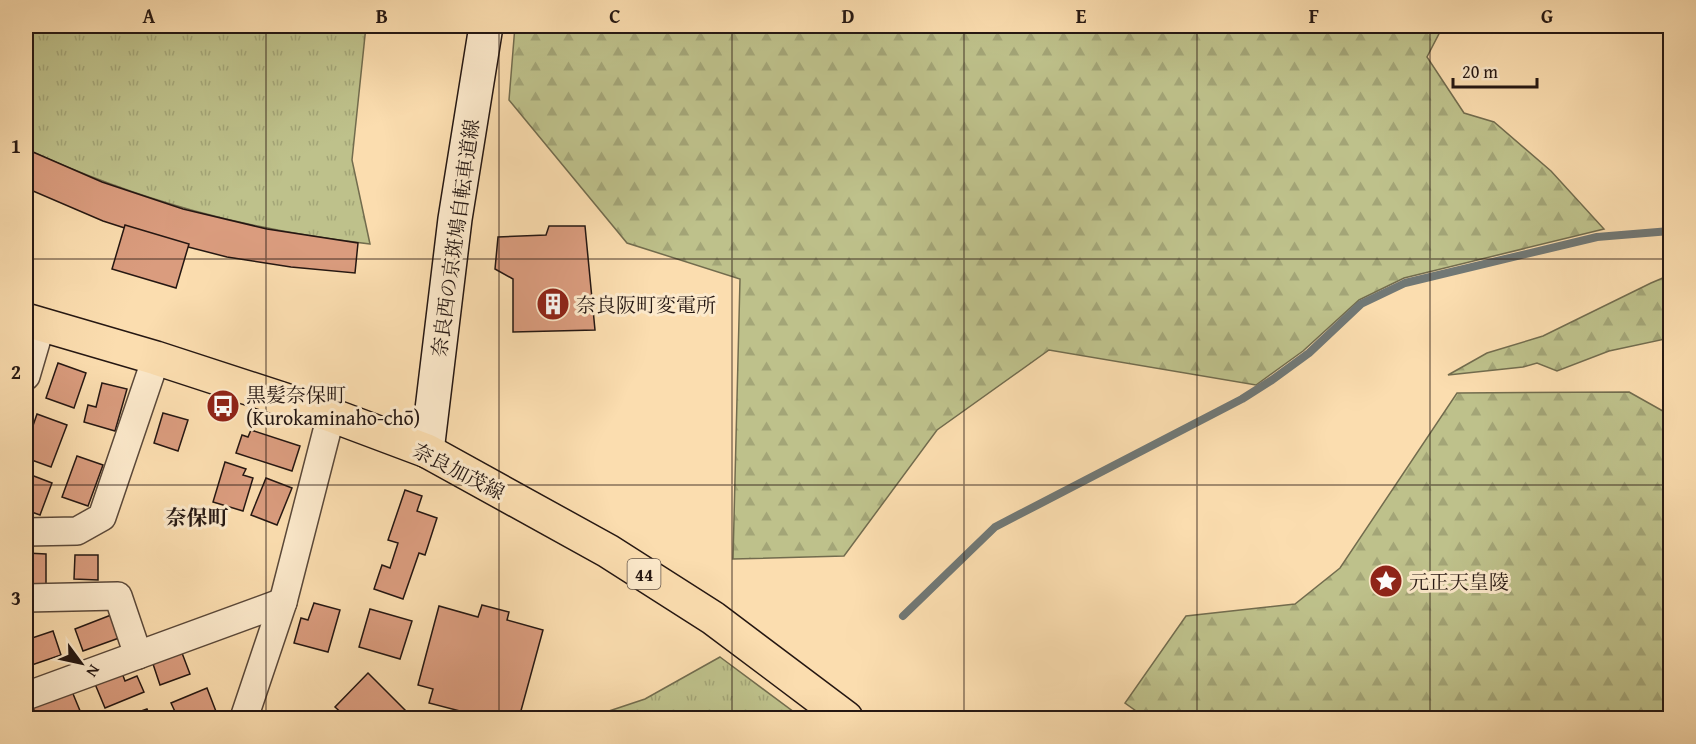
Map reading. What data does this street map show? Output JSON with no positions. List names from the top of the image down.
{
  "streets": {
    "main road": ["奈良西の京斑鳩自転車道線", "奈良加茂線", "44"]
  },
  "crossings": [
    ["奈良西の京斑鳩自転車道線", "奈良加茂線"]
  ],
  "districts": ["奈保町"],
  "places": {
    "building": ["奈良阪町変電所"],
    "bus stop": ["黒髪奈保町 (Kurokaminaho-chō)"],
    "place": ["元正天皇陵"]
  },
  "scale_bar": "20 m",
  "north": "bottom right",
  "grid": {
    "columns": [
      "A",
      "B",
      "C",
      "D",
      "E",
      "F",
      "G"
    ],
    "rows": ["1", "2", "3"]
  }
}
